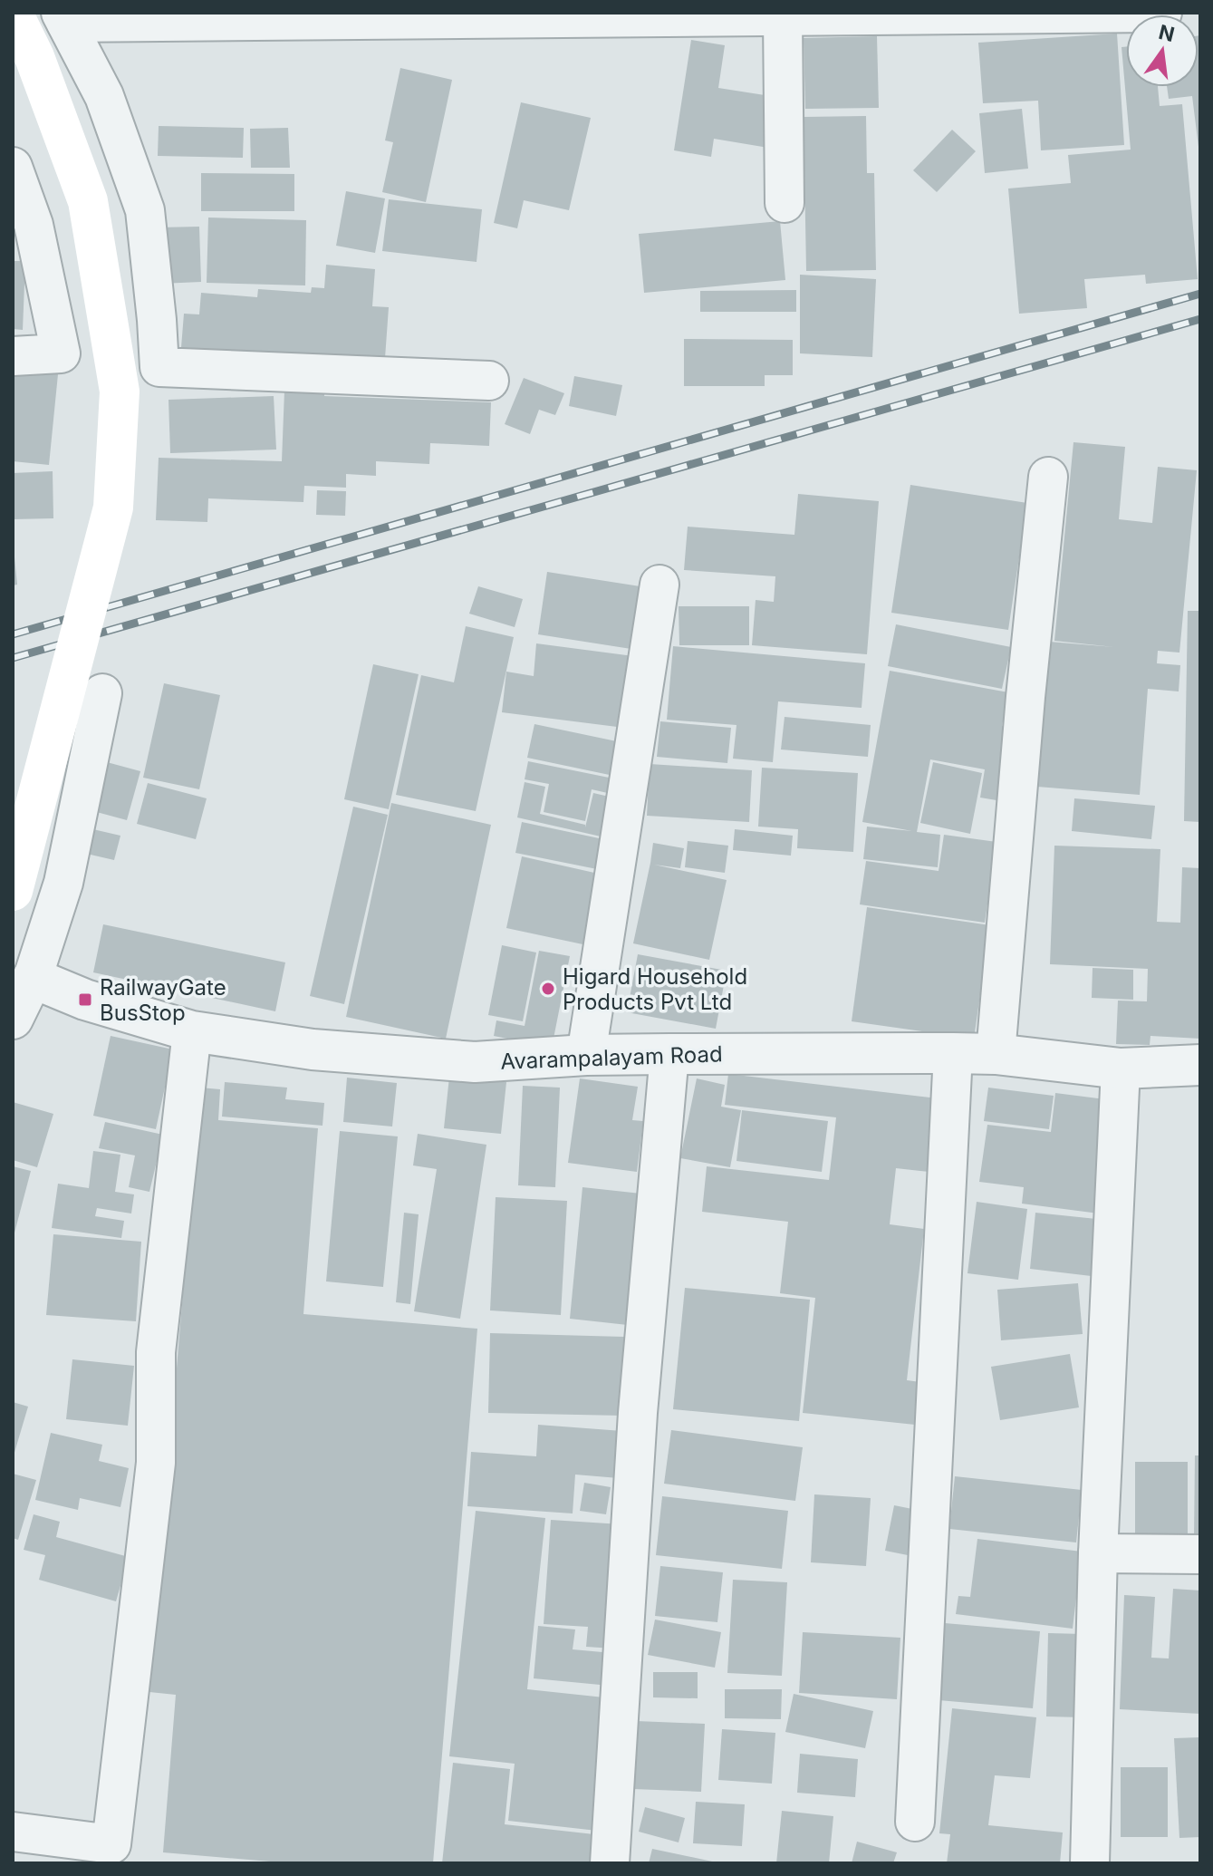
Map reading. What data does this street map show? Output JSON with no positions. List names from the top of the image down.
{
  "streets": {
    "street": ["Avarampalayam Road"]
  },
  "places": {
    "other": ["Higard Household Products Pvt Ltd"],
    "transit": ["RailwayGate BusStop"]
  },
  "north": "top"
}
